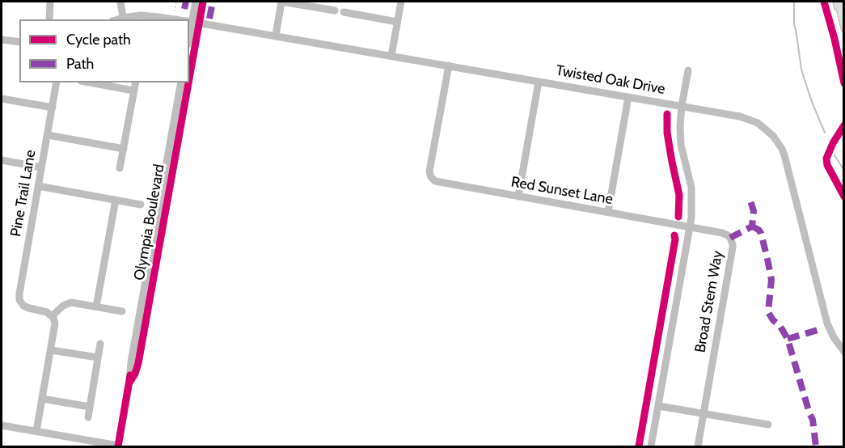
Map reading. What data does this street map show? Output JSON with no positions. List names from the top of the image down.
{
  "streets": {
    "street": [
      "Twisted Oak Drive",
      "Red Sunset Lane",
      "Pine Trail Lane",
      "Olympia Boulevard",
      "Broad Stem Way"
    ]
  },
  "crossings": [
    ["Twisted Oak Drive", "Red Sunset Lane"],
    ["Twisted Oak Drive", "Olympia Boulevard"],
    ["Red Sunset Lane", "Broad Stem Way"]
  ],
  "legend": ["Cycle path", "Path"]
}
